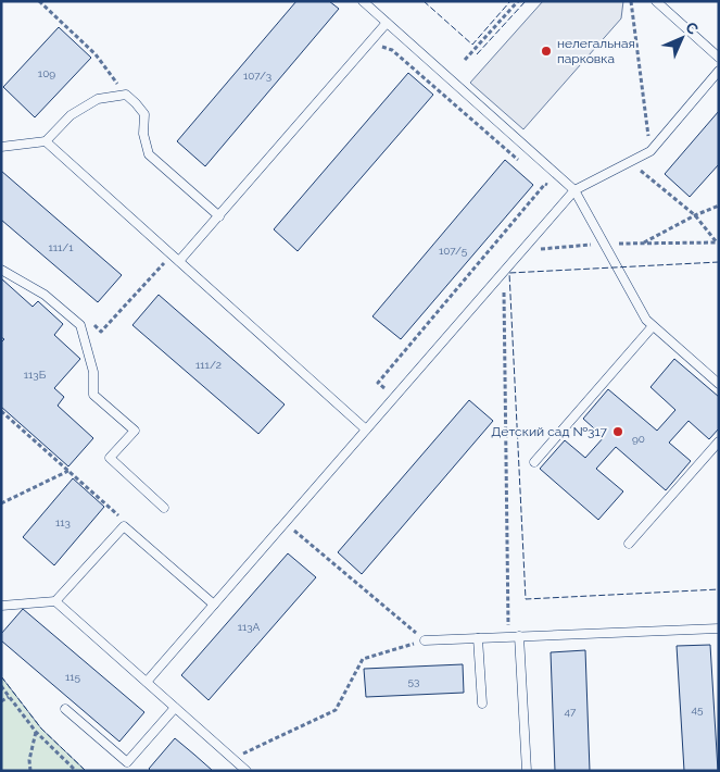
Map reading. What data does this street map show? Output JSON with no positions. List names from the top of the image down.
{
  "places": ["нелегальная парковка", "Детский сад №317"],
  "house_numbers": [
    "109",
    "107/3",
    "111/1",
    "107/5",
    "111/2",
    "113Б",
    "90",
    "113",
    "113А",
    "115",
    "53",
    "45",
    "47"
  ],
  "north": "top right"
}
